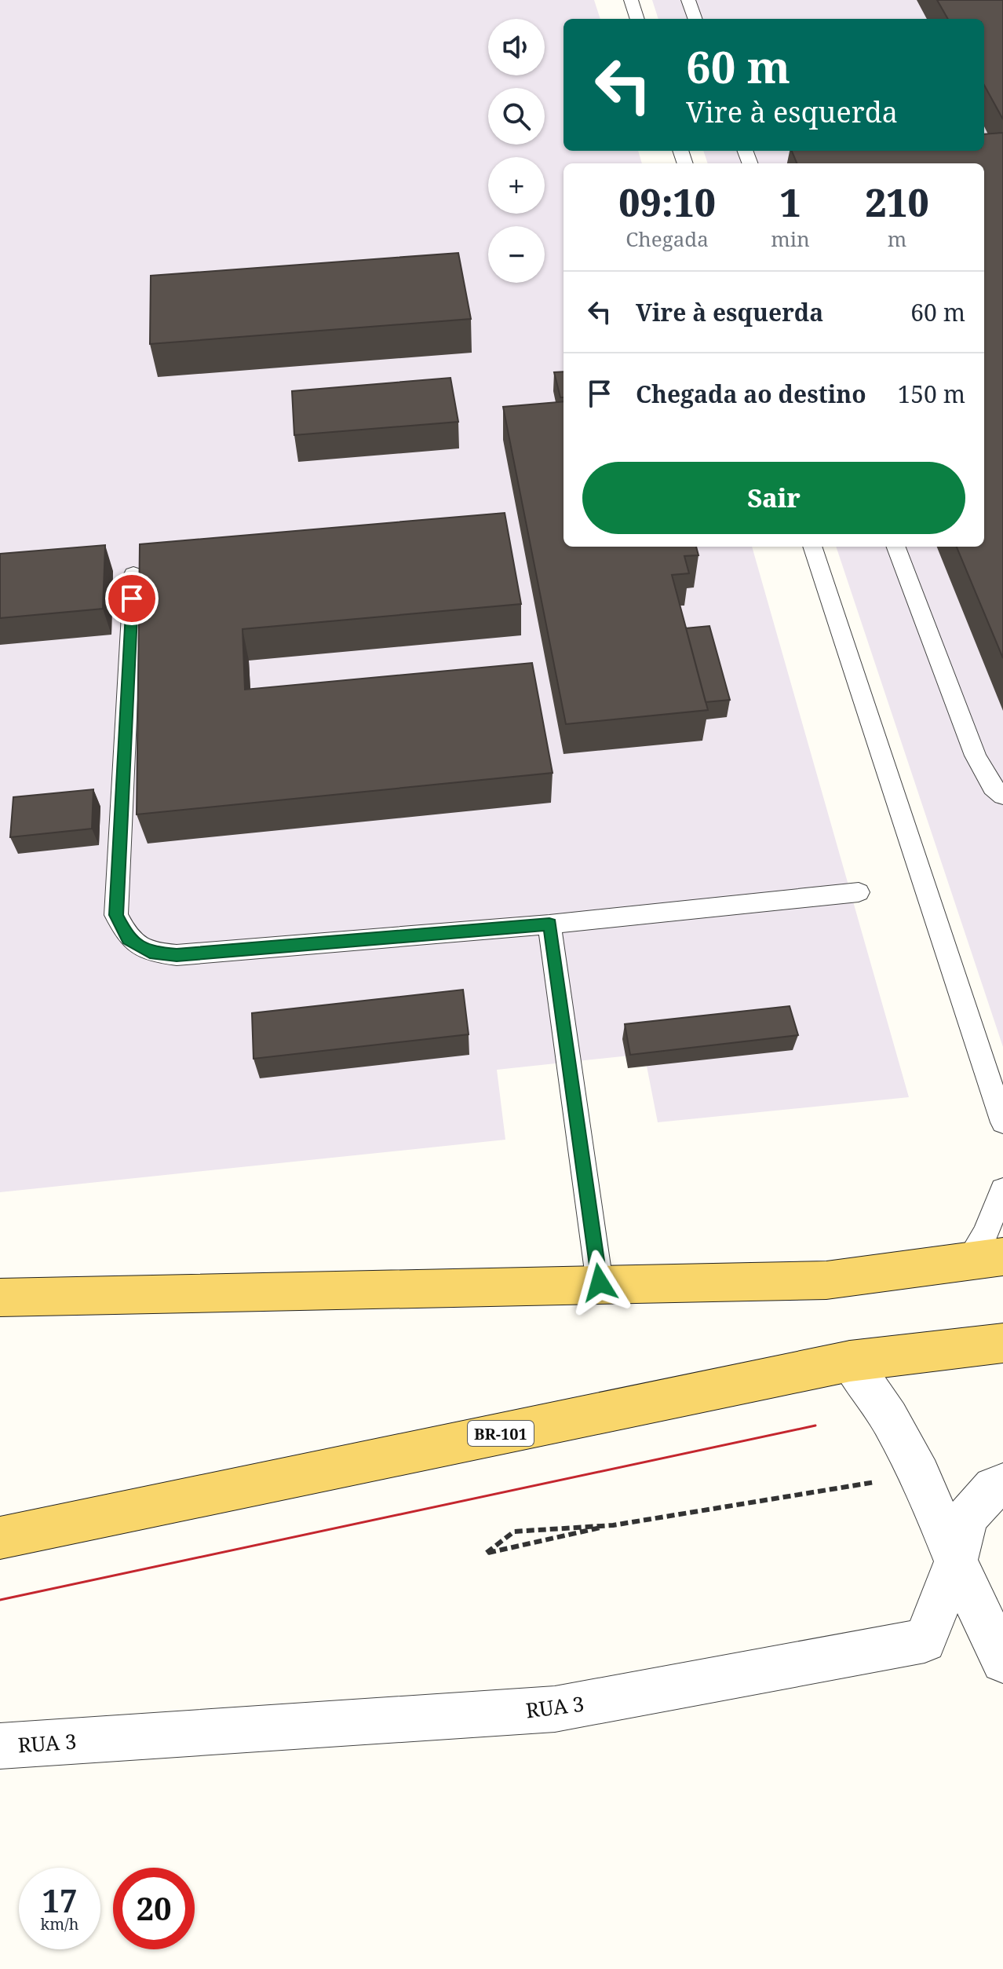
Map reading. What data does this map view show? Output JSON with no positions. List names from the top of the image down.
{
  "streets": {
    "main road": ["BR-101"],
    "street": ["RUA 3"]
  },
  "page": {
    "map_buttons": ["+", "−"],
    "turn": ["60 m", "Vire à esquerda"],
    "eta": [
      "09:10",
      "Chegada",
      "1",
      "min",
      "210",
      "m"
    ],
    "list": [
      {
        "name": "Vire à esquerda",
        "value": "60 m"
      },
      {
        "name": "Chegada ao destino",
        "value": "150 m"
      }
    ],
    "buttons": "Sair",
    "speed": "17 km/h",
    "limit": "20"
  }
}
